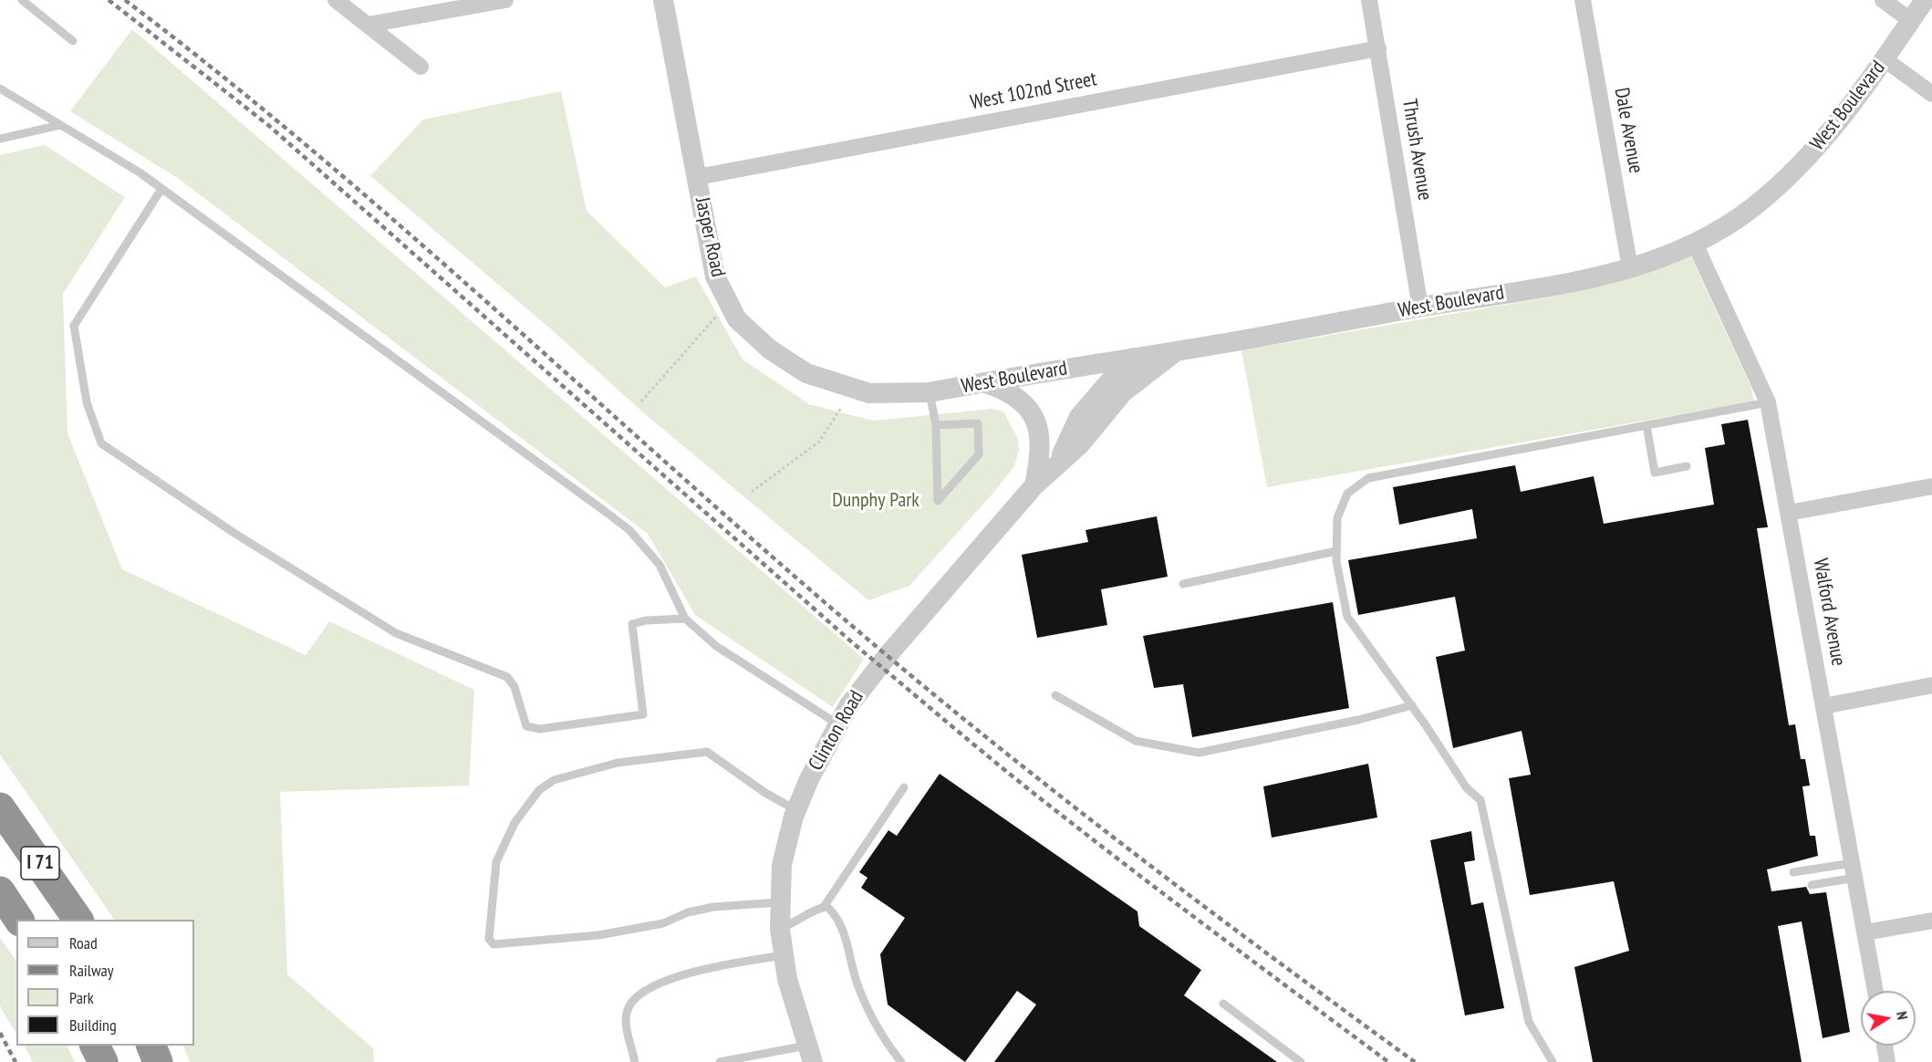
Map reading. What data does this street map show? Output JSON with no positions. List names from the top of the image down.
{
  "streets": {
    "highway": ["I 71"],
    "street": [
      "West 102nd Street",
      "West Boulevard",
      "Dale Avenue",
      "Thrush Avenue",
      "Jasper Road",
      "Walford Avenue",
      "Clinton Road"
    ]
  },
  "crossings": [
    ["West 102nd Street", "Thrush Avenue"],
    ["West 102nd Street", "Jasper Road"],
    ["West Boulevard", "Dale Avenue"],
    ["West Boulevard", "Thrush Avenue"],
    ["West Boulevard", "Jasper Road"],
    ["West Boulevard", "Walford Avenue"],
    ["West Boulevard", "Clinton Road"]
  ],
  "parks": ["Dunphy Park"],
  "legend": [
    "Road",
    "Railway",
    "Park",
    "Building"
  ],
  "north": "right"
}
